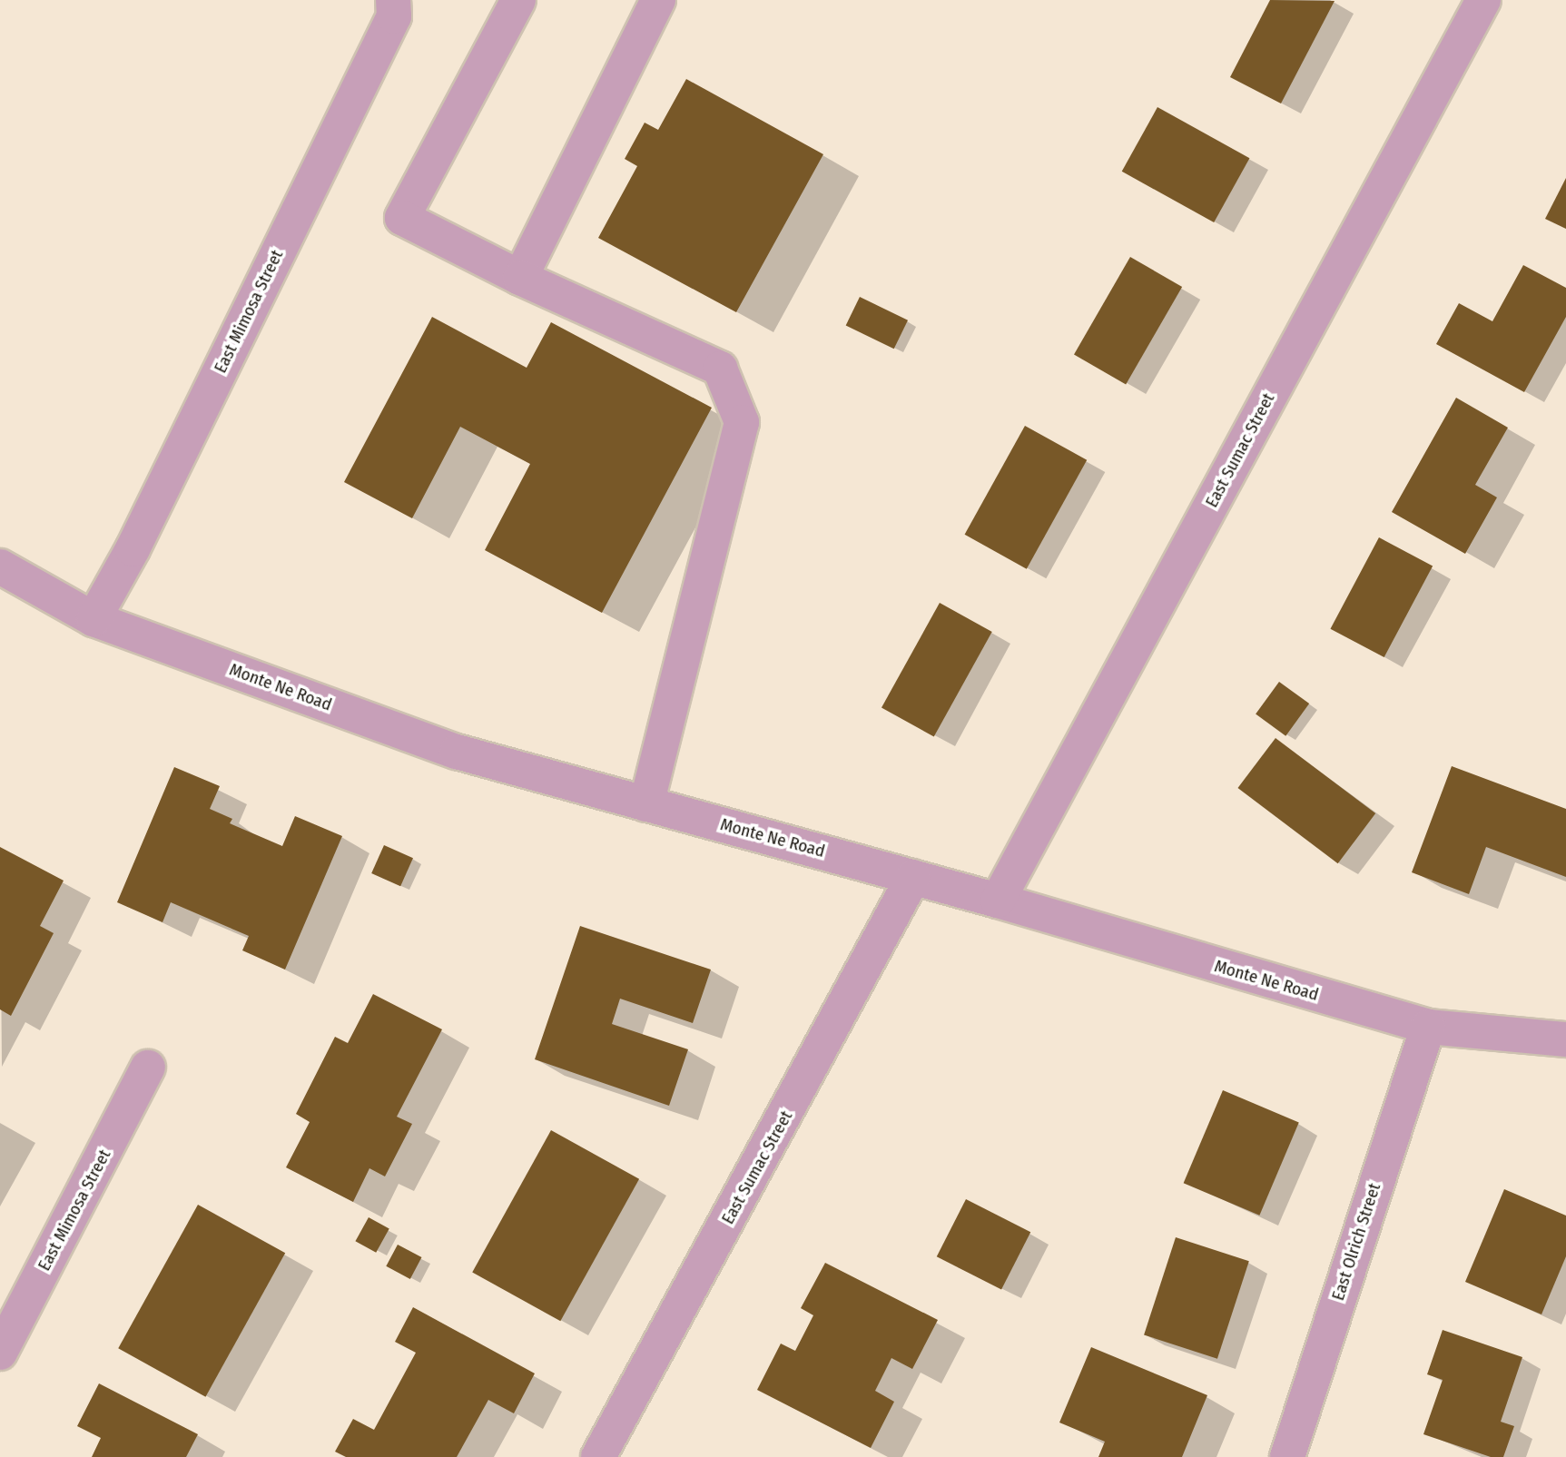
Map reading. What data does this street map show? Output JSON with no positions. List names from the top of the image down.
{
  "streets": {
    "street": [
      "East Mimosa Street",
      "East Sumac Street",
      "Monte Ne Road",
      "East Olrich Street"
    ]
  },
  "crossings": [
    ["East Mimosa Street", "Monte Ne Road"],
    ["East Sumac Street", "Monte Ne Road"],
    ["Monte Ne Road", "East Olrich Street"]
  ]
}
